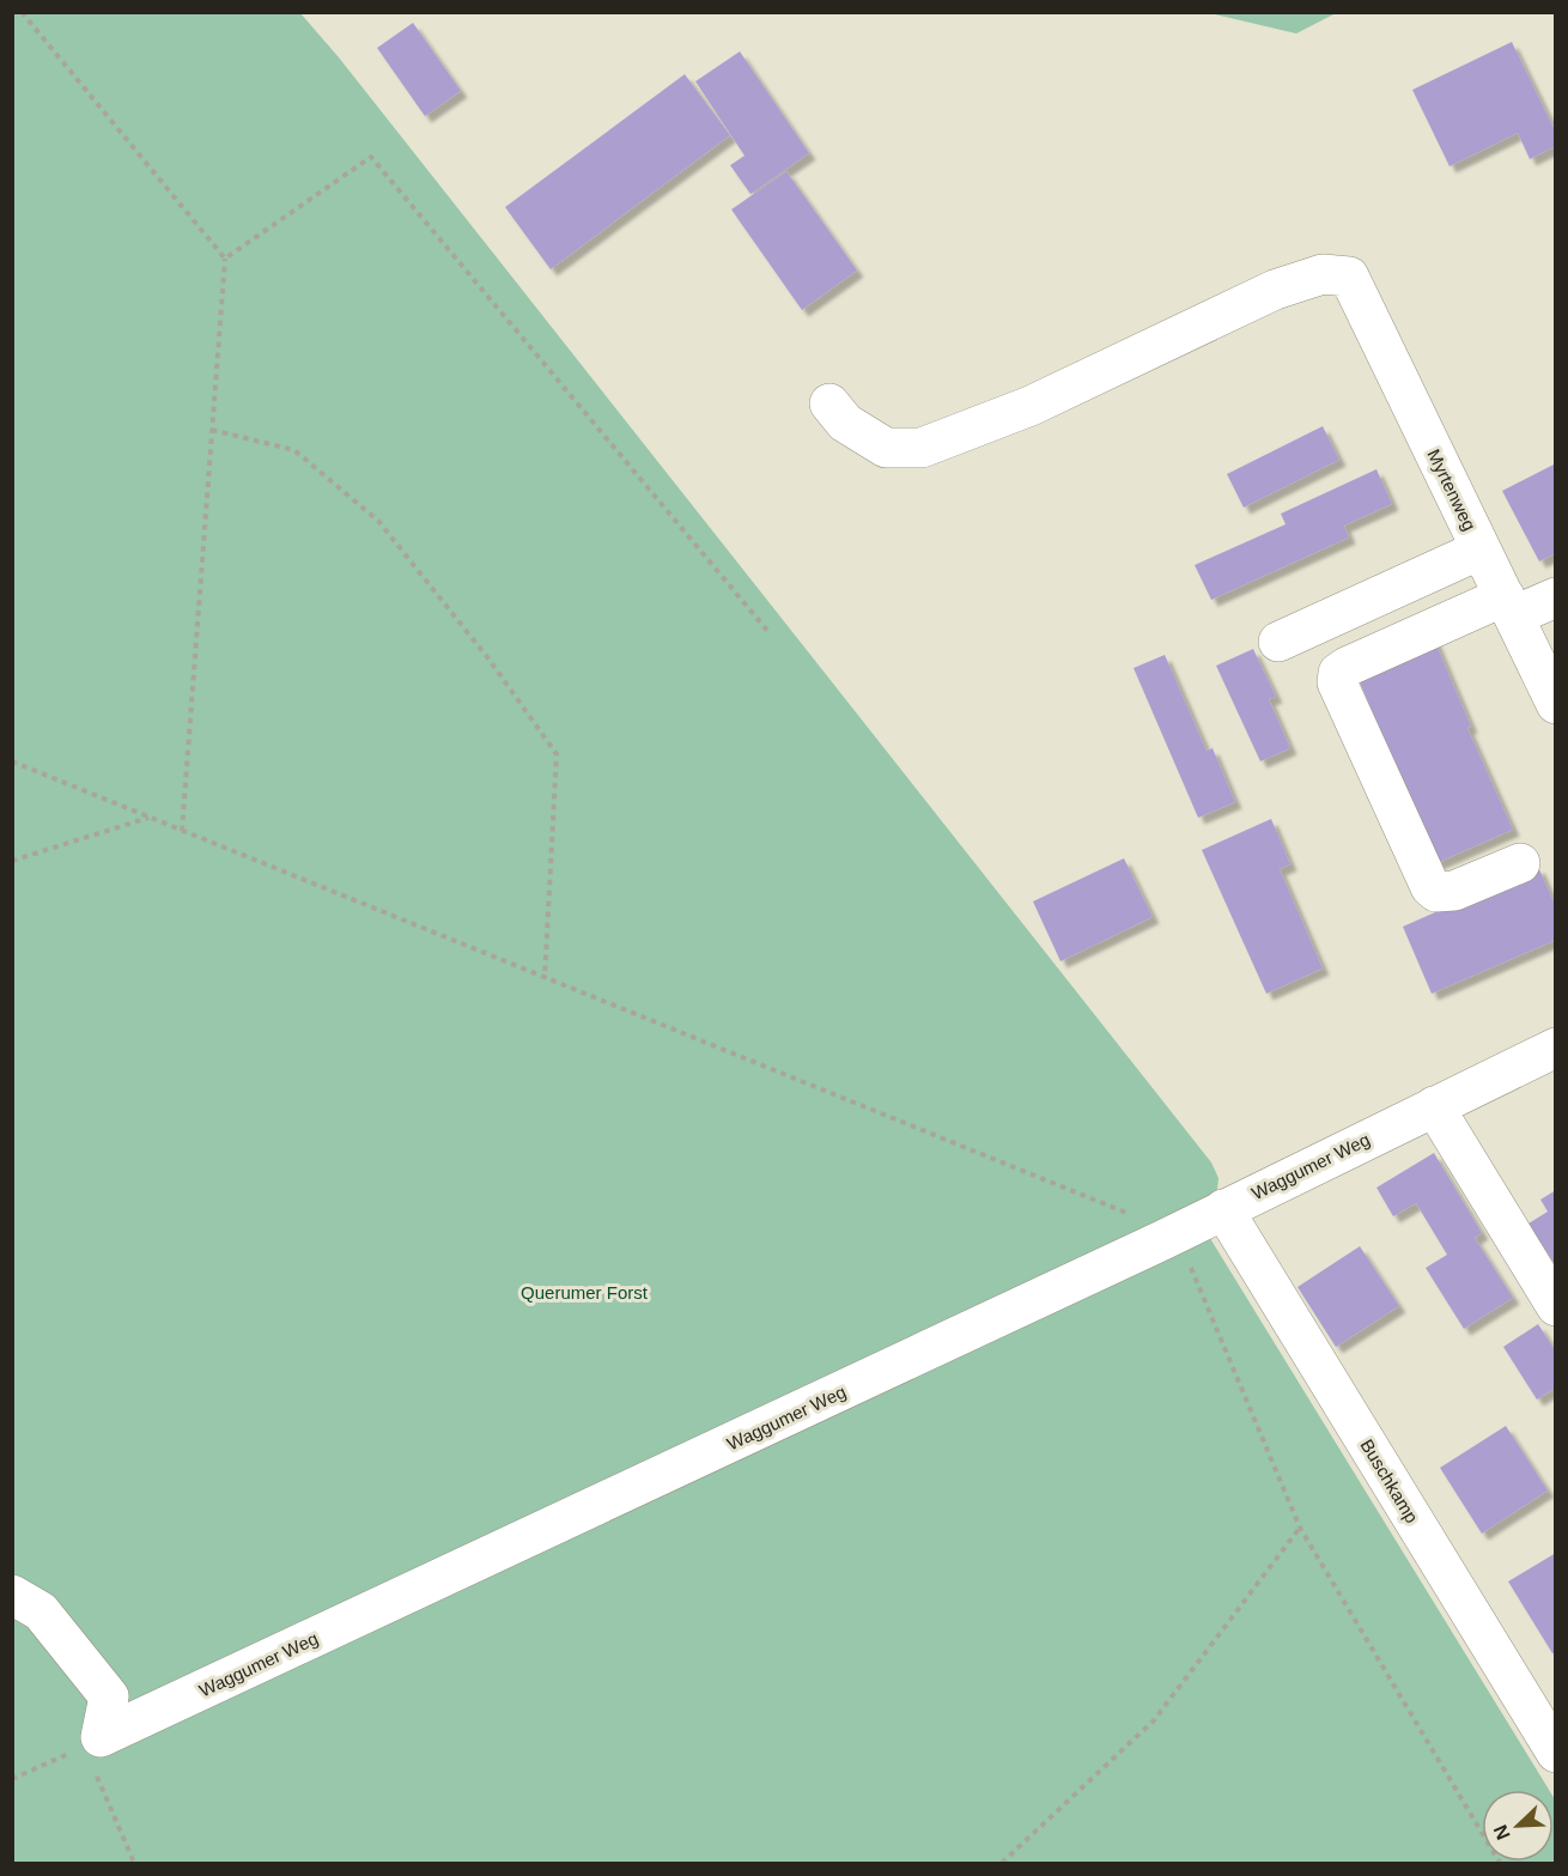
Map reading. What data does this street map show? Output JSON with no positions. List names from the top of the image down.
{
  "streets": {
    "street": ["Myrtenweg", "Waggumer Weg", "Buschkamp"]
  },
  "crossings": [
    ["Waggumer Weg", "Buschkamp"]
  ],
  "parks": ["Querumer Forst"],
  "north": "bottom left"
}
